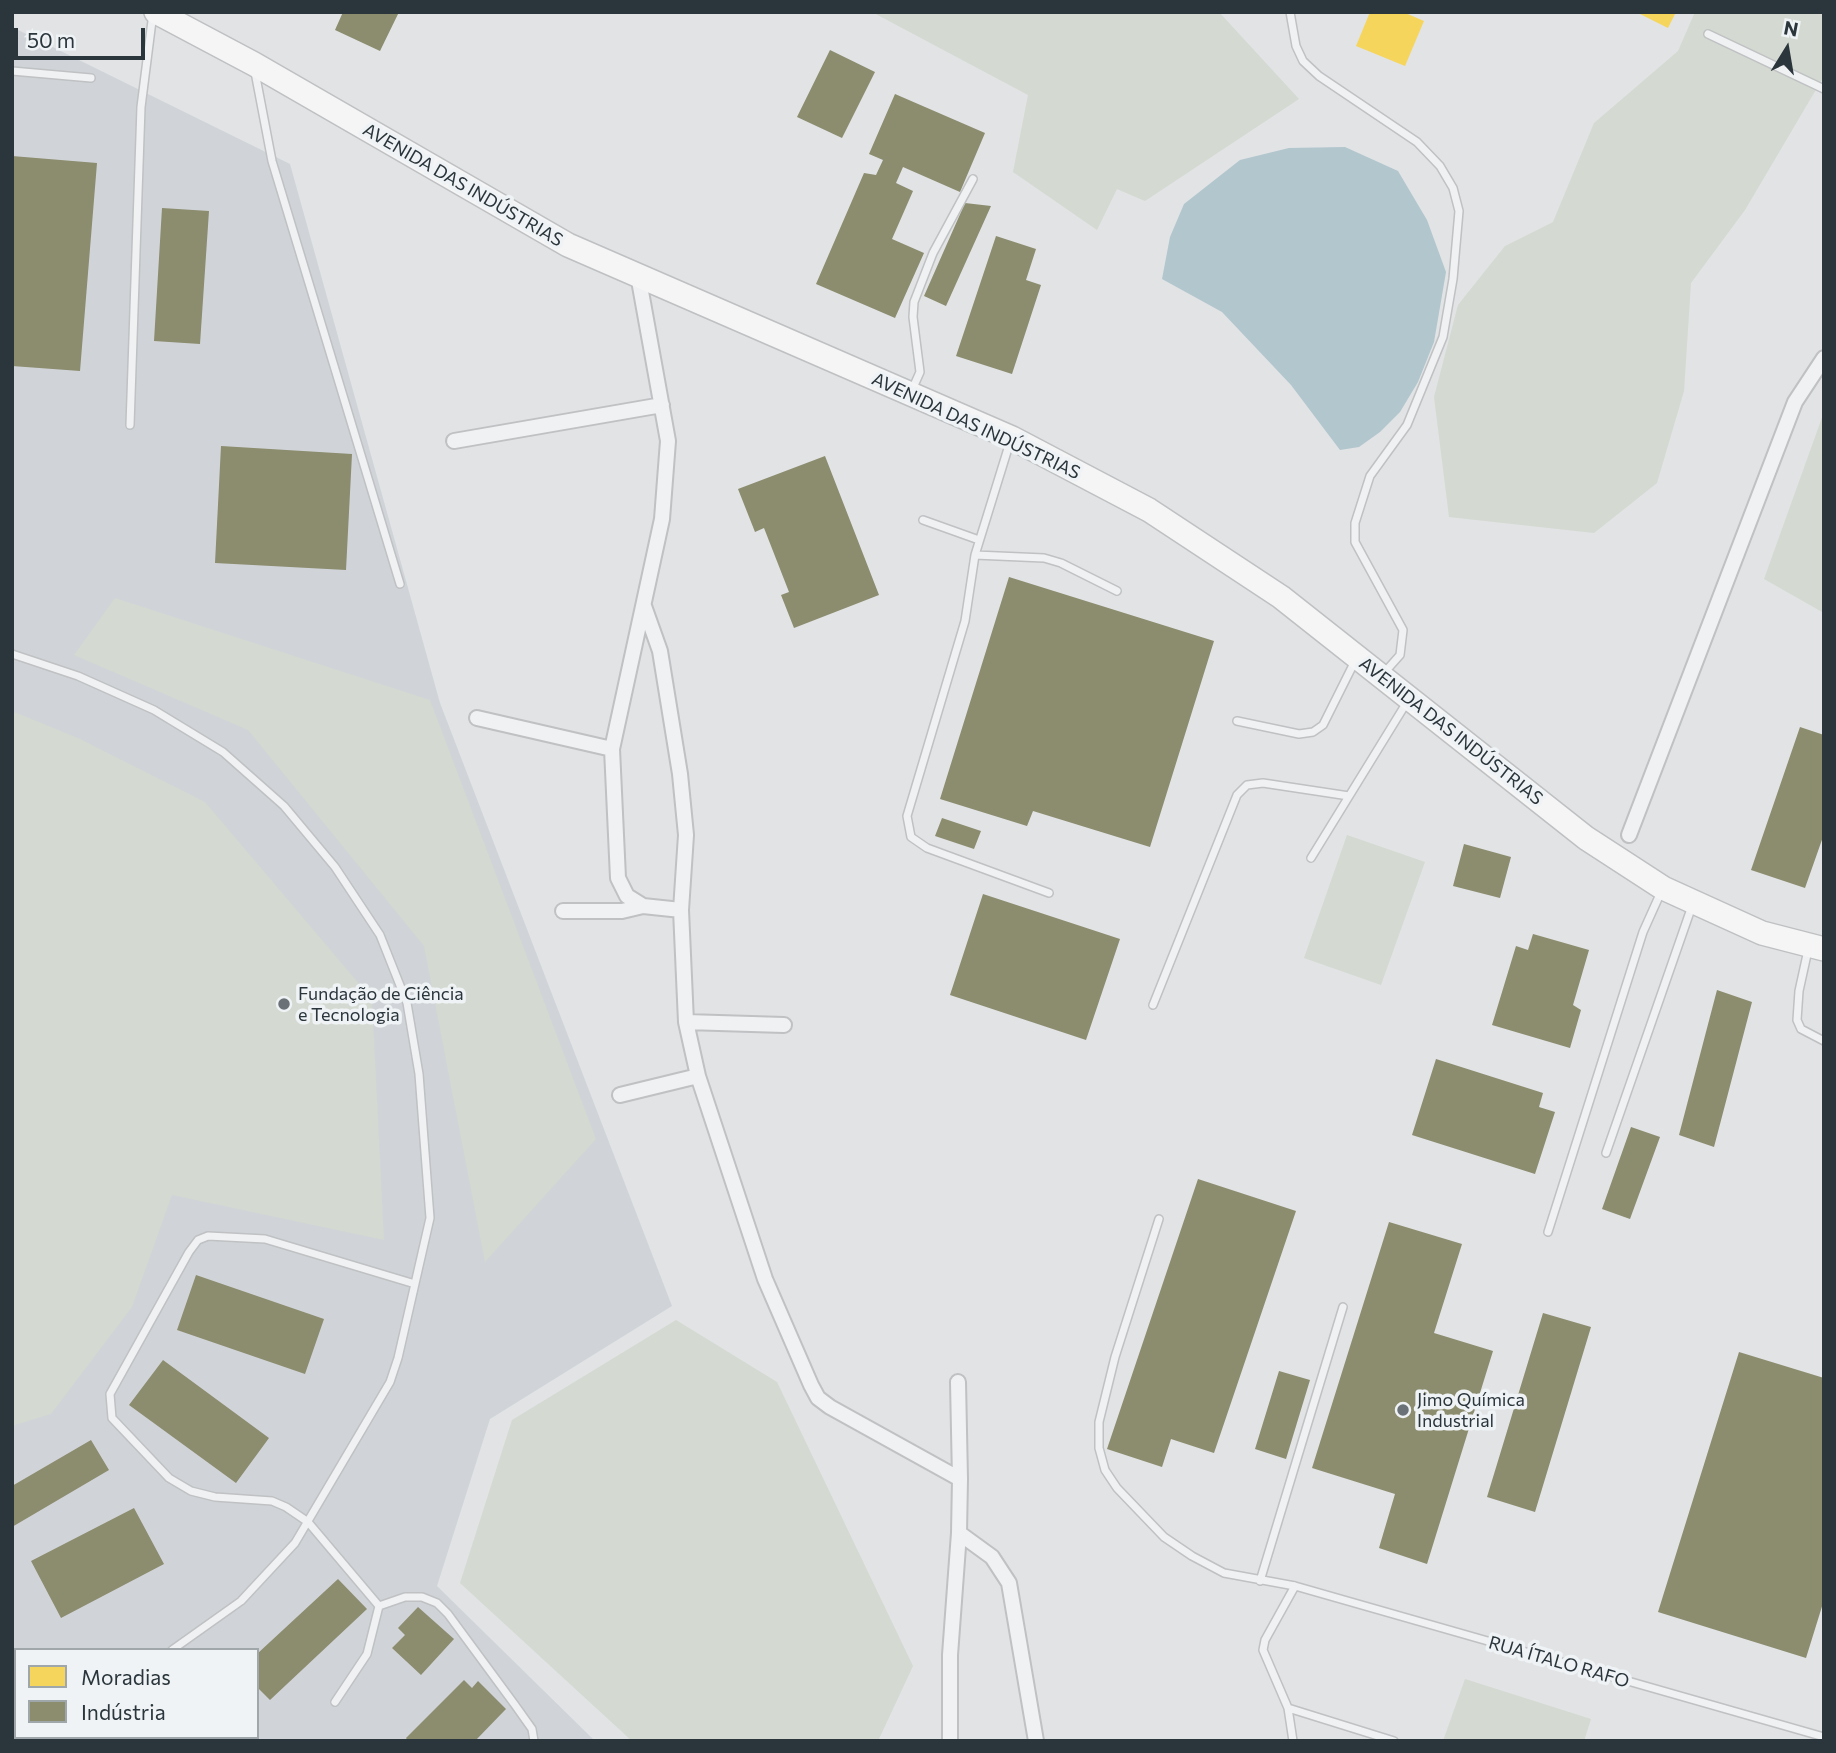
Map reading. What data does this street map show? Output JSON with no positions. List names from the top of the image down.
{
  "streets": {
    "main road": ["AVENIDA DAS INDÚSTRIAS"],
    "lane": ["RUA ÍTALO RAFO"]
  },
  "places": ["Fundação de Ciência e Tecnologia", "Jimo Química Industrial"],
  "legend": ["Moradias", "Indústria"],
  "scale_bar": "50 m",
  "north": "top"
}
